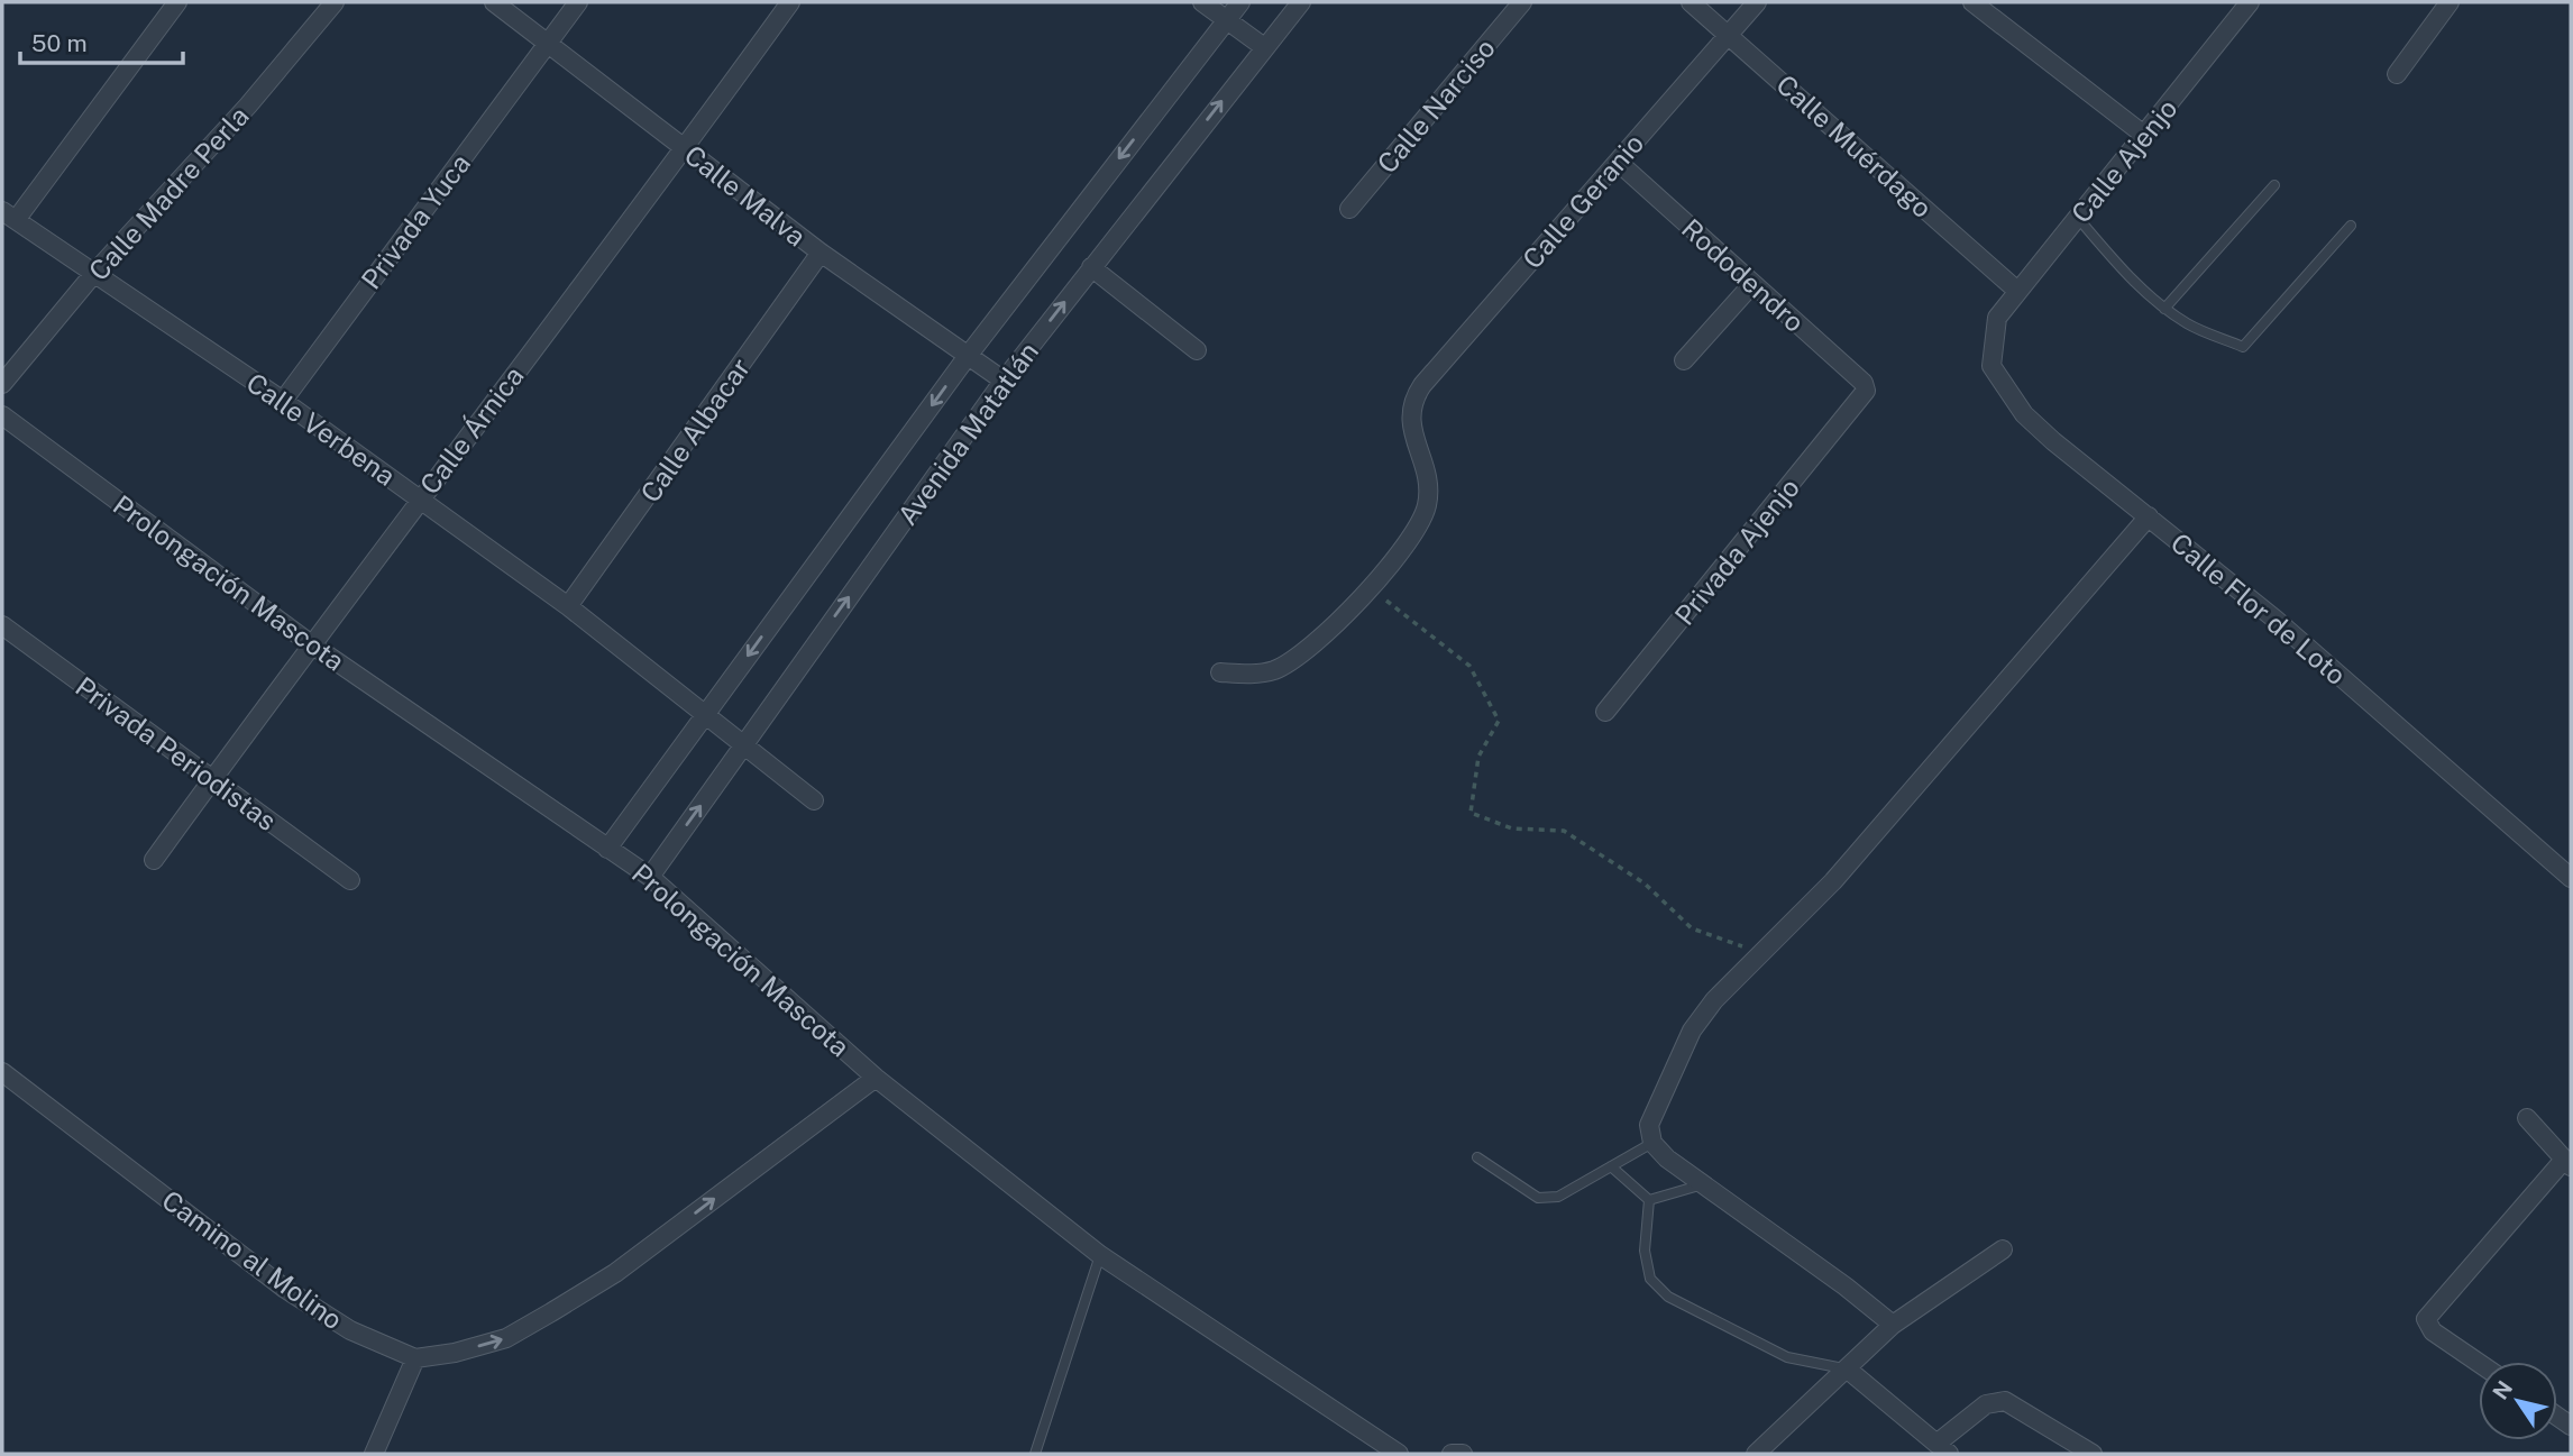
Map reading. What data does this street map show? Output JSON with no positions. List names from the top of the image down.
{
  "streets": {
    "street": [
      "Calle Narciso",
      "Calle Muérdago",
      "Calle Ajenjo",
      "Calle Madre Perla",
      "Calle Malva",
      "Calle Geranio",
      "Privada Yuca",
      "Rododendro",
      "Calle Verbena",
      "Calle Árnica",
      "Calle Albacar",
      "Avenida Matatlán",
      "Privada Ajenjo",
      "Prolongación Mascota",
      "Calle Flor de Loto",
      "Privada Periodistas",
      "Camino al Molino"
    ]
  },
  "crossings": [
    ["Calle Muérdago", "Calle Ajenjo"],
    ["Calle Muérdago", "Calle Geranio"],
    ["Calle Ajenjo", "Calle Flor de Loto"],
    ["Calle Madre Perla", "Calle Verbena"],
    ["Calle Malva", "Privada Yuca"],
    ["Calle Malva", "Calle Árnica"],
    ["Calle Malva", "Calle Albacar"],
    ["Calle Malva", "Avenida Matatlán"],
    ["Calle Geranio", "Rododendro"],
    ["Privada Yuca", "Calle Verbena"],
    ["Rododendro", "Privada Ajenjo"],
    ["Calle Verbena", "Calle Árnica"],
    ["Calle Verbena", "Calle Albacar"],
    ["Calle Verbena", "Avenida Matatlán"],
    ["Calle Árnica", "Prolongación Mascota"],
    ["Calle Árnica", "Privada Periodistas"],
    ["Avenida Matatlán", "Prolongación Mascota"]
  ],
  "scale_bar": "50 m",
  "north": "top left"
}
